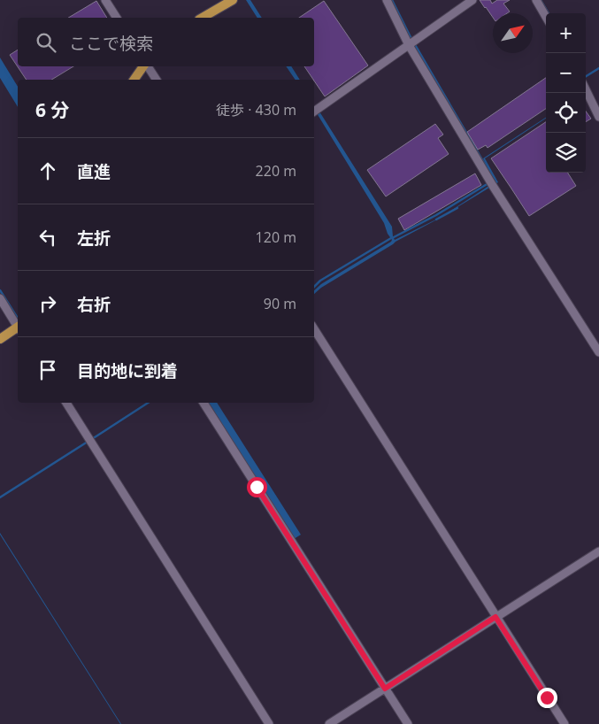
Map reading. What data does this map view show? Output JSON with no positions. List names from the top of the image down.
{
  "north": "top right",
  "page": {
    "map_buttons": ["+", "−"],
    "search": "ここで検索",
    "heading": ["6 分", "徒歩 · 430 m"],
    "list": [
      ["直進", "220 m"],
      ["左折", "120 m"],
      ["右折", "90 m"],
      "目的地に到着"
    ]
  }
}
